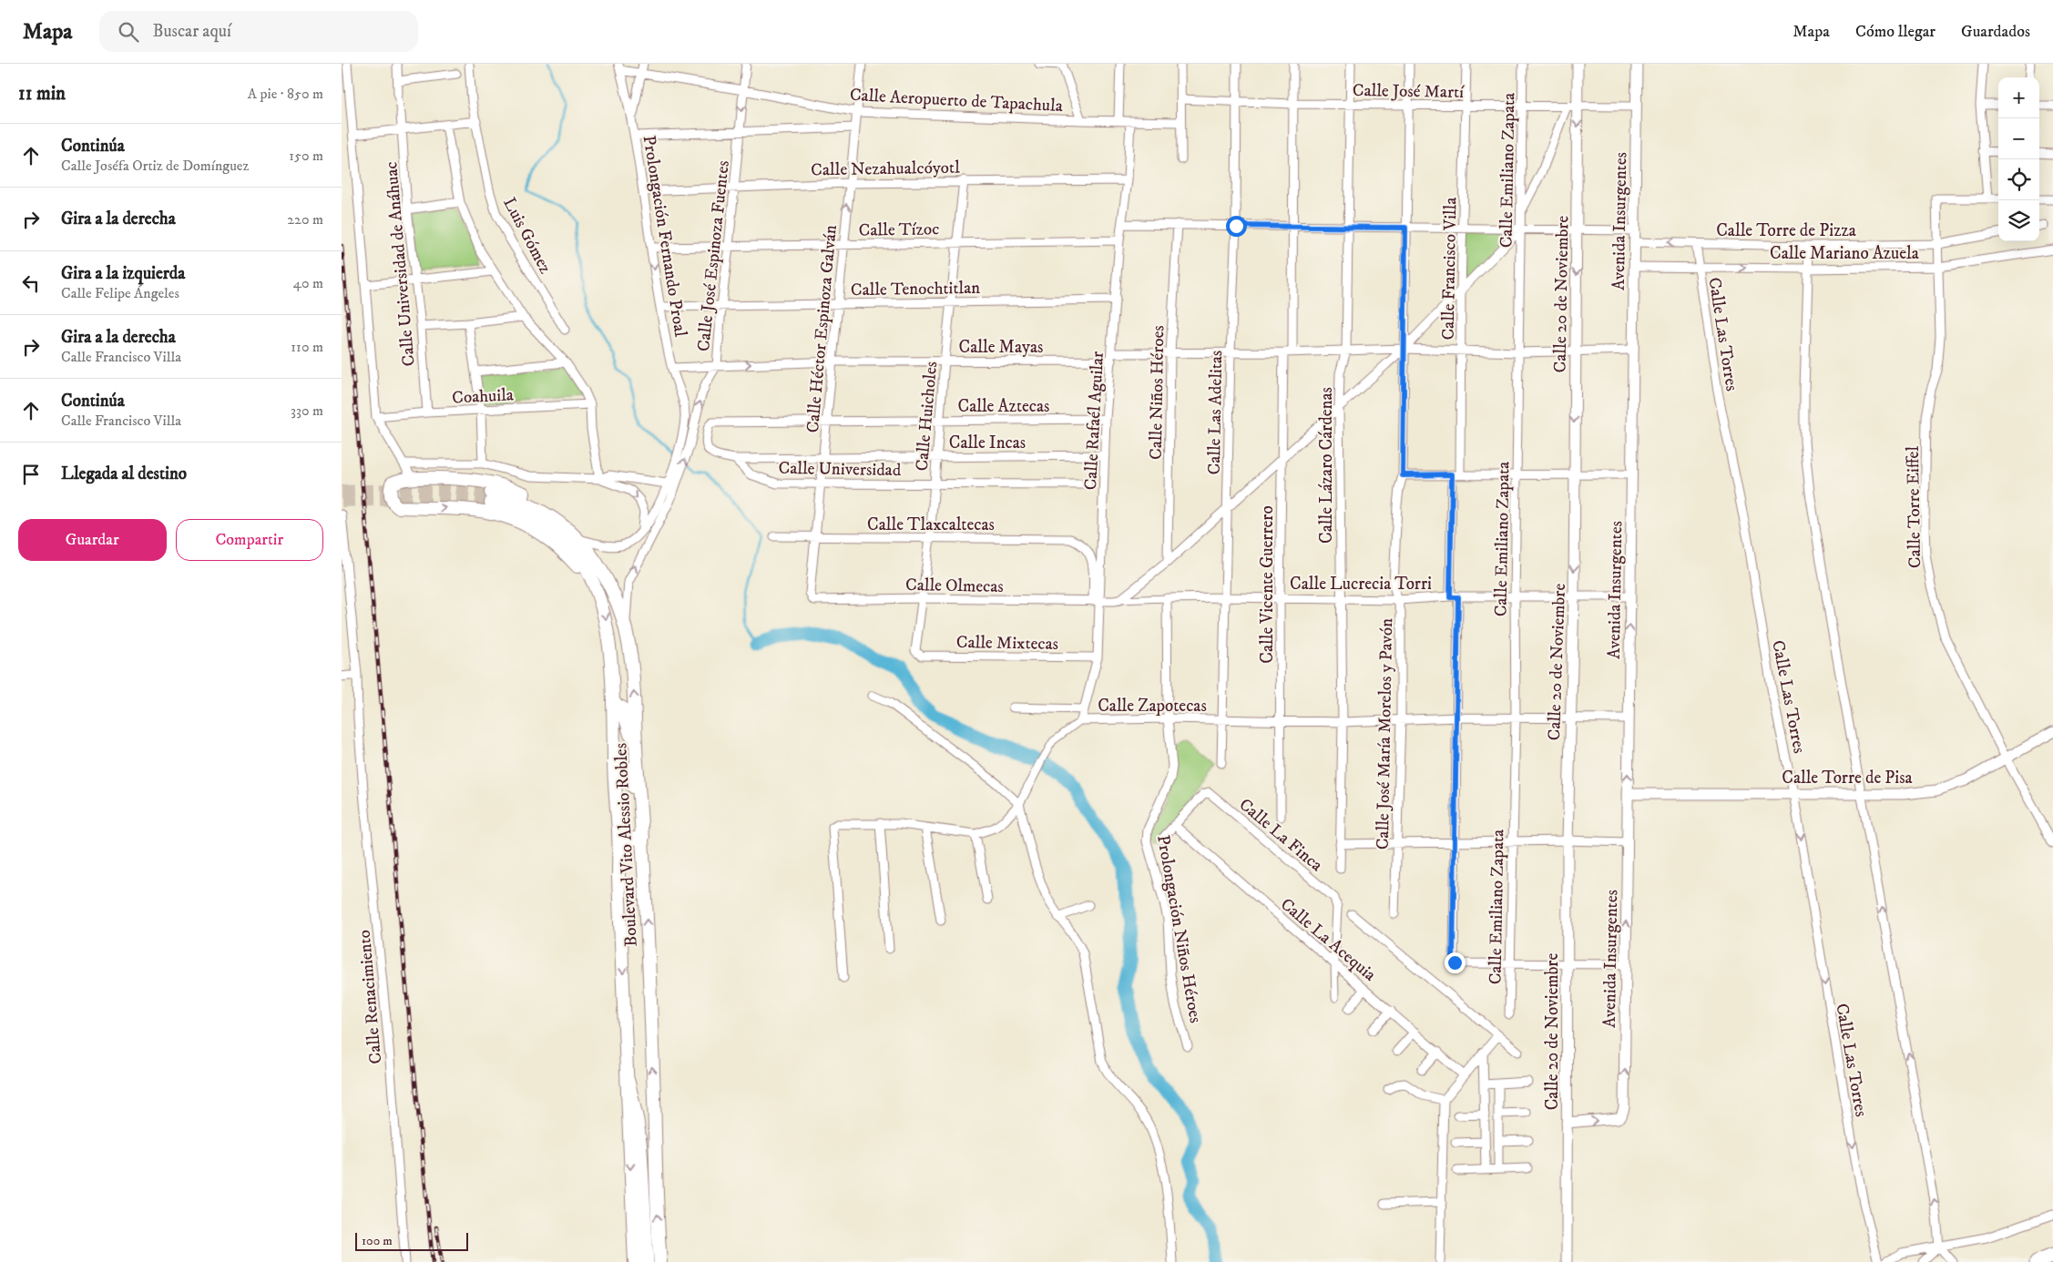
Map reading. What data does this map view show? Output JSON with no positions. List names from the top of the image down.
{
  "streets": {
    "main road": ["Boulevard Vito Alessio Robles"],
    "street": [
      "Calle José Martí",
      "Calle Aeropuerto de Tapachula",
      "Calle Nezahualcóyotl",
      "Calle Emiliano Zapata",
      "Avenida Insurgentes",
      "Calle Tízoc",
      "Calle Torre de Pizza",
      "Luis Gómez",
      "Prolongación Fernando Proal",
      "Calle Mariano Azuela",
      "Calle José Espinoza Fuentes",
      "Calle Universidad de Anáhuac",
      "Calle Francisco Villa",
      "Calle Tenochtitlan",
      "Calle 20 de Noviembre",
      "Calle Héctor Espinoza Galván",
      "Calle Las Torres",
      "Calle Mayas",
      "Calle Niños Héroes",
      "Coahuila",
      "Calle Aztecas",
      "Calle Las Adelitas",
      "Calle Huicholes",
      "Calle Rafaél Aguilar",
      "Calle Incas",
      "Calle Lázaro Cárdenas",
      "Calle Universidad",
      "Calle Torre Eiffel",
      "Calle Tlaxcaltecas",
      "Calle Lucrecia Torri",
      "Calle Olmecas",
      "Calle Vicente Guerrero",
      "Calle Mixtecas",
      "Calle Zapotecas",
      "Calle José María Morelos y Pavón",
      "Calle Torre de Pisa",
      "Calle La Finca",
      "Prolongación Niños Héroes",
      "Calle La Acequia",
      "Calle Renacimiento"
    ]
  },
  "crossings": [
    ["Calle José Martí", "Calle Emiliano Zapata"],
    ["Calle José Martí", "Avenida Insurgentes"],
    ["Calle José Martí", "Calle Francisco Villa"],
    ["Calle José Martí", "Calle 20 de Noviembre"],
    ["Calle José Martí", "Calle Las Adelitas"],
    ["Calle José Martí", "Calle Lázaro Cárdenas"],
    ["Calle José Martí", "Calle José María Morelos y Pavón"],
    ["Calle Aeropuerto de Tapachula", "Prolongación Fernando Proal"],
    ["Calle Aeropuerto de Tapachula", "Calle José Espinoza Fuentes"],
    ["Calle Aeropuerto de Tapachula", "Calle Héctor Espinoza Galván"],
    ["Calle Aeropuerto de Tapachula", "Calle Rafaél Aguilar"],
    ["Calle Nezahualcóyotl", "Prolongación Fernando Proal"],
    ["Calle Nezahualcóyotl", "Calle José Espinoza Fuentes"],
    ["Calle Nezahualcóyotl", "Calle Héctor Espinoza Galván"],
    ["Calle Nezahualcóyotl", "Calle Huicholes"],
    ["Calle Nezahualcóyotl", "Calle Rafaél Aguilar"],
    ["Calle Emiliano Zapata", "Calle Francisco Villa"],
    ["Calle Emiliano Zapata", "Calle Mayas"],
    ["Calle Emiliano Zapata", "Calle Lucrecia Torri"],
    ["Calle Emiliano Zapata", "Calle Zapotecas"],
    ["Avenida Insurgentes", "Calle Torre de Pizza"],
    ["Avenida Insurgentes", "Calle Mariano Azuela"],
    ["Avenida Insurgentes", "Calle 20 de Noviembre"],
    ["Avenida Insurgentes", "Calle Mayas"],
    ["Avenida Insurgentes", "Calle Lucrecia Torri"],
    ["Avenida Insurgentes", "Calle Zapotecas"],
    ["Avenida Insurgentes", "Calle Torre de Pisa"],
    ["Calle Tízoc", "Prolongación Fernando Proal"],
    ["Calle Tízoc", "Calle José Espinoza Fuentes"],
    ["Calle Tízoc", "Calle Héctor Espinoza Galván"],
    ["Calle Tízoc", "Calle Huicholes"],
    ["Calle Tízoc", "Calle Rafaél Aguilar"],
    ["Calle Torre de Pizza", "Calle Las Torres"],
    ["Calle Torre de Pizza", "Calle Torre Eiffel"],
    ["Prolongación Fernando Proal", "Calle José Espinoza Fuentes"],
    ["Prolongación Fernando Proal", "Calle Tenochtitlan"],
    ["Prolongación Fernando Proal", "Calle Mayas"],
    ["Calle Mariano Azuela", "Calle Las Torres"],
    ["Calle Mariano Azuela", "Calle Torre Eiffel"],
    ["Calle José Espinoza Fuentes", "Calle Tenochtitlan"],
    ["Calle José Espinoza Fuentes", "Calle Mayas"],
    ["Calle Universidad de Anáhuac", "Coahuila"],
    ["Calle Francisco Villa", "Calle Mayas"],
    ["Calle Francisco Villa", "Calle Lucrecia Torri"],
    ["Calle Francisco Villa", "Calle Zapotecas"],
    ["Calle Tenochtitlan", "Calle Héctor Espinoza Galván"],
    ["Calle Tenochtitlan", "Calle Huicholes"],
    ["Calle Tenochtitlan", "Calle Rafaél Aguilar"],
    ["Calle 20 de Noviembre", "Calle Mayas"],
    ["Calle 20 de Noviembre", "Calle Lucrecia Torri"],
    ["Calle 20 de Noviembre", "Calle Zapotecas"],
    ["Calle Héctor Espinoza Galván", "Calle Mayas"],
    ["Calle Héctor Espinoza Galván", "Calle Aztecas"],
    ["Calle Héctor Espinoza Galván", "Calle Incas"],
    ["Calle Héctor Espinoza Galván", "Calle Universidad"],
    ["Calle Héctor Espinoza Galván", "Calle Tlaxcaltecas"],
    ["Calle Héctor Espinoza Galván", "Calle Olmecas"],
    ["Calle Las Torres", "Calle Torre de Pisa"],
    ["Calle Mayas", "Calle Niños Héroes"],
    ["Calle Mayas", "Calle Las Adelitas"],
    ["Calle Mayas", "Calle Huicholes"],
    ["Calle Mayas", "Calle Rafaél Aguilar"],
    ["Calle Mayas", "Calle Lázaro Cárdenas"],
    ["Calle Mayas", "Calle Vicente Guerrero"],
    ["Calle Mayas", "Calle José María Morelos y Pavón"],
    ["Calle Aztecas", "Calle Huicholes"],
    ["Calle Aztecas", "Calle Rafaél Aguilar"],
    ["Calle Aztecas", "Calle Incas"],
    ["Calle Las Adelitas", "Calle Lucrecia Torri"],
    ["Calle Las Adelitas", "Calle Zapotecas"],
    ["Calle Huicholes", "Calle Incas"],
    ["Calle Huicholes", "Calle Universidad"],
    ["Calle Huicholes", "Calle Tlaxcaltecas"],
    ["Calle Huicholes", "Calle Olmecas"],
    ["Calle Huicholes", "Calle Mixtecas"],
    ["Calle Rafaél Aguilar", "Calle Incas"],
    ["Calle Rafaél Aguilar", "Calle Tlaxcaltecas"],
    ["Calle Rafaél Aguilar", "Calle Olmecas"],
    ["Calle Rafaél Aguilar", "Calle Mixtecas"],
    ["Calle Rafaél Aguilar", "Calle Zapotecas"],
    ["Calle Incas", "Calle Universidad"],
    ["Calle Lázaro Cárdenas", "Calle Lucrecia Torri"],
    ["Calle Lázaro Cárdenas", "Calle Zapotecas"],
    ["Calle Torre Eiffel", "Calle Torre de Pisa"],
    ["Calle Tlaxcaltecas", "Calle Olmecas"],
    ["Calle Lucrecia Torri", "Calle Olmecas"],
    ["Calle Lucrecia Torri", "Calle Vicente Guerrero"],
    ["Calle Lucrecia Torri", "Calle José María Morelos y Pavón"],
    ["Calle Vicente Guerrero", "Calle Zapotecas"],
    ["Calle Zapotecas", "Calle José María Morelos y Pavón"],
    ["Calle Zapotecas", "Prolongación Niños Héroes"],
    ["Calle La Finca", "Calle La Acequia"]
  ],
  "one_way": ["Avenida Insurgentes", "Calle 20 de Noviembre"],
  "scale_bar": "100 m",
  "page": {
    "header": "Mapa",
    "search": "Buscar aquí",
    "nav": ["Mapa", "Cómo llegar", "Guardados"],
    "heading": ["11 min", "A pie · 850 m"],
    "map_buttons": ["+", "−"],
    "list": [
      ["Continúa", "Calle Joséfa Ortiz de Domínguez", "150 m"],
      ["Gira a la derecha", "220 m"],
      ["Gira a la izquierda", "Calle Felipe Ángeles", "40 m"],
      ["Gira a la derecha", "Calle Francisco Villa", "110 m"],
      ["Continúa", "Calle Francisco Villa", "330 m"],
      "Llegada al destino"
    ],
    "buttons": ["Guardar", "Compartir"],
    "scale": "100 m"
  }
}
